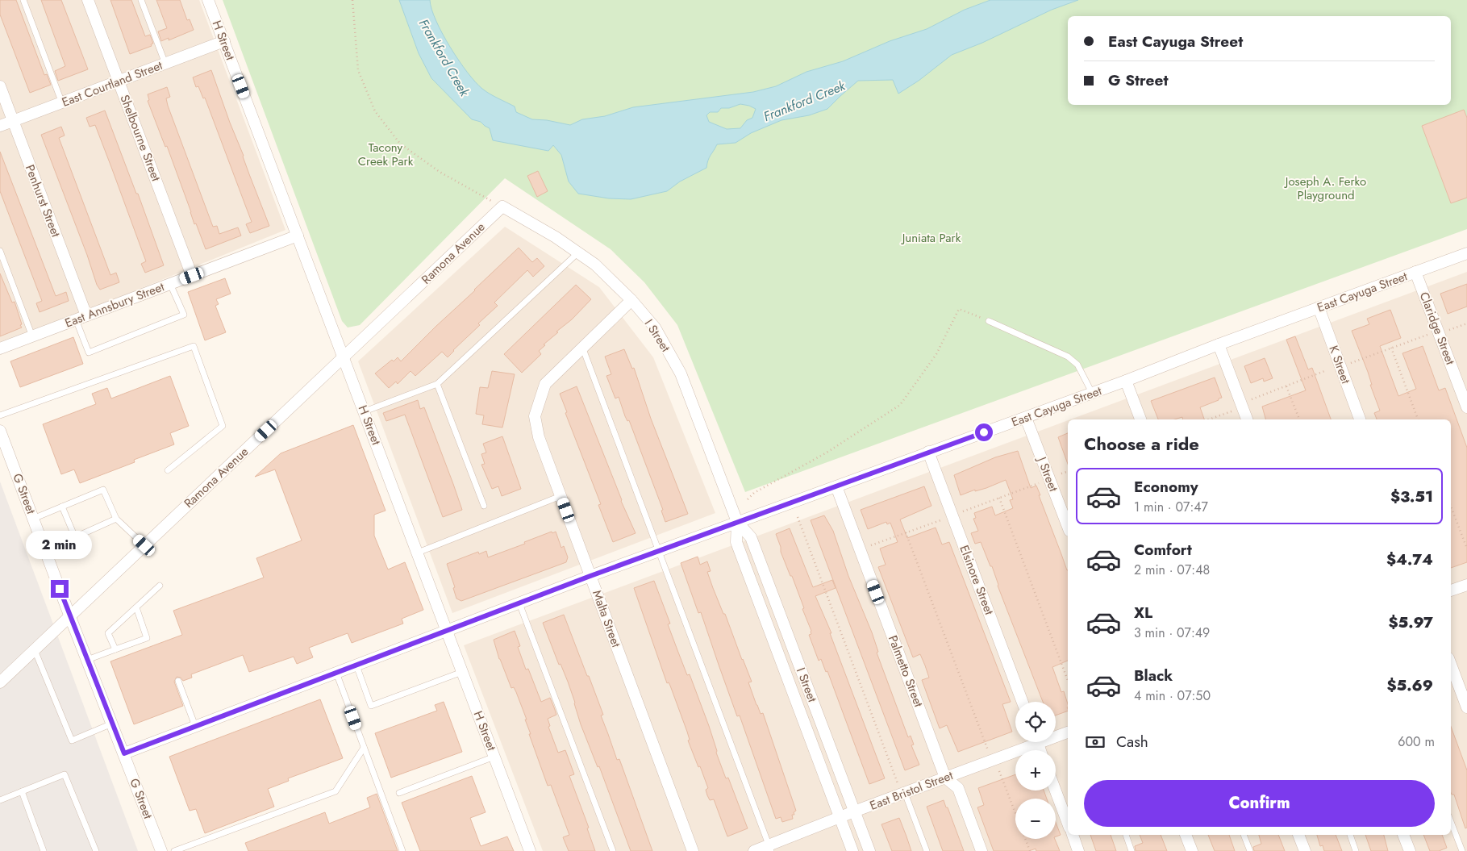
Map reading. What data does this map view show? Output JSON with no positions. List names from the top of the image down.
{
  "streets": {
    "street": [
      "H Street",
      "East Courtland Street",
      "Shelbourne Street",
      "Penhurst Street",
      "Ramona Avenue",
      "East Cayuga Street",
      "East Annsbury Street",
      "Claridge Street",
      "I Street",
      "K Street",
      "J Street",
      "G Street",
      "Elsinore Street",
      "Malta Street",
      "Palmetto Street",
      "East Bristol Street"
    ]
  },
  "crossings": [
    ["H Street", "East Courtland Street"],
    ["H Street", "Ramona Avenue"],
    ["H Street", "East Cayuga Street"],
    ["H Street", "East Annsbury Street"],
    ["East Courtland Street", "Shelbourne Street"],
    ["East Courtland Street", "Penhurst Street"],
    ["Shelbourne Street", "East Annsbury Street"],
    ["Penhurst Street", "East Annsbury Street"],
    ["Ramona Avenue", "I Street"],
    ["Ramona Avenue", "G Street"],
    ["East Cayuga Street", "Claridge Street"],
    ["East Cayuga Street", "I Street"],
    ["East Cayuga Street", "K Street"],
    ["East Cayuga Street", "J Street"],
    ["East Cayuga Street", "G Street"],
    ["East Cayuga Street", "Elsinore Street"],
    ["East Cayuga Street", "Malta Street"],
    ["East Cayuga Street", "Palmetto Street"],
    ["I Street", "Malta Street"],
    ["I Street", "East Bristol Street"],
    ["Palmetto Street", "East Bristol Street"]
  ],
  "water": ["Frankford Creek"],
  "parks": ["Tacony Creek Park", "Joseph A. Ferko Playground", "Juniata Park"],
  "page": {
    "banner": ["East Cayuga Street", "G Street"],
    "heading": "Choose a ride",
    "list": [
      {
        "name": "Economy",
        "note": "1 min · 07:47",
        "value": "$3.51"
      },
      {
        "name": "Comfort",
        "note": "2 min · 07:48",
        "value": "$4.74"
      },
      {
        "name": "XL",
        "note": "3 min · 07:49",
        "value": "$5.97"
      },
      {
        "name": "Black",
        "note": "4 min · 07:50",
        "value": "$5.69"
      }
    ],
    "bubble": "2 min",
    "map_buttons": ["+", "−"],
    "pay": ["Cash", "600 m"],
    "buttons": "Confirm"
  }
}
